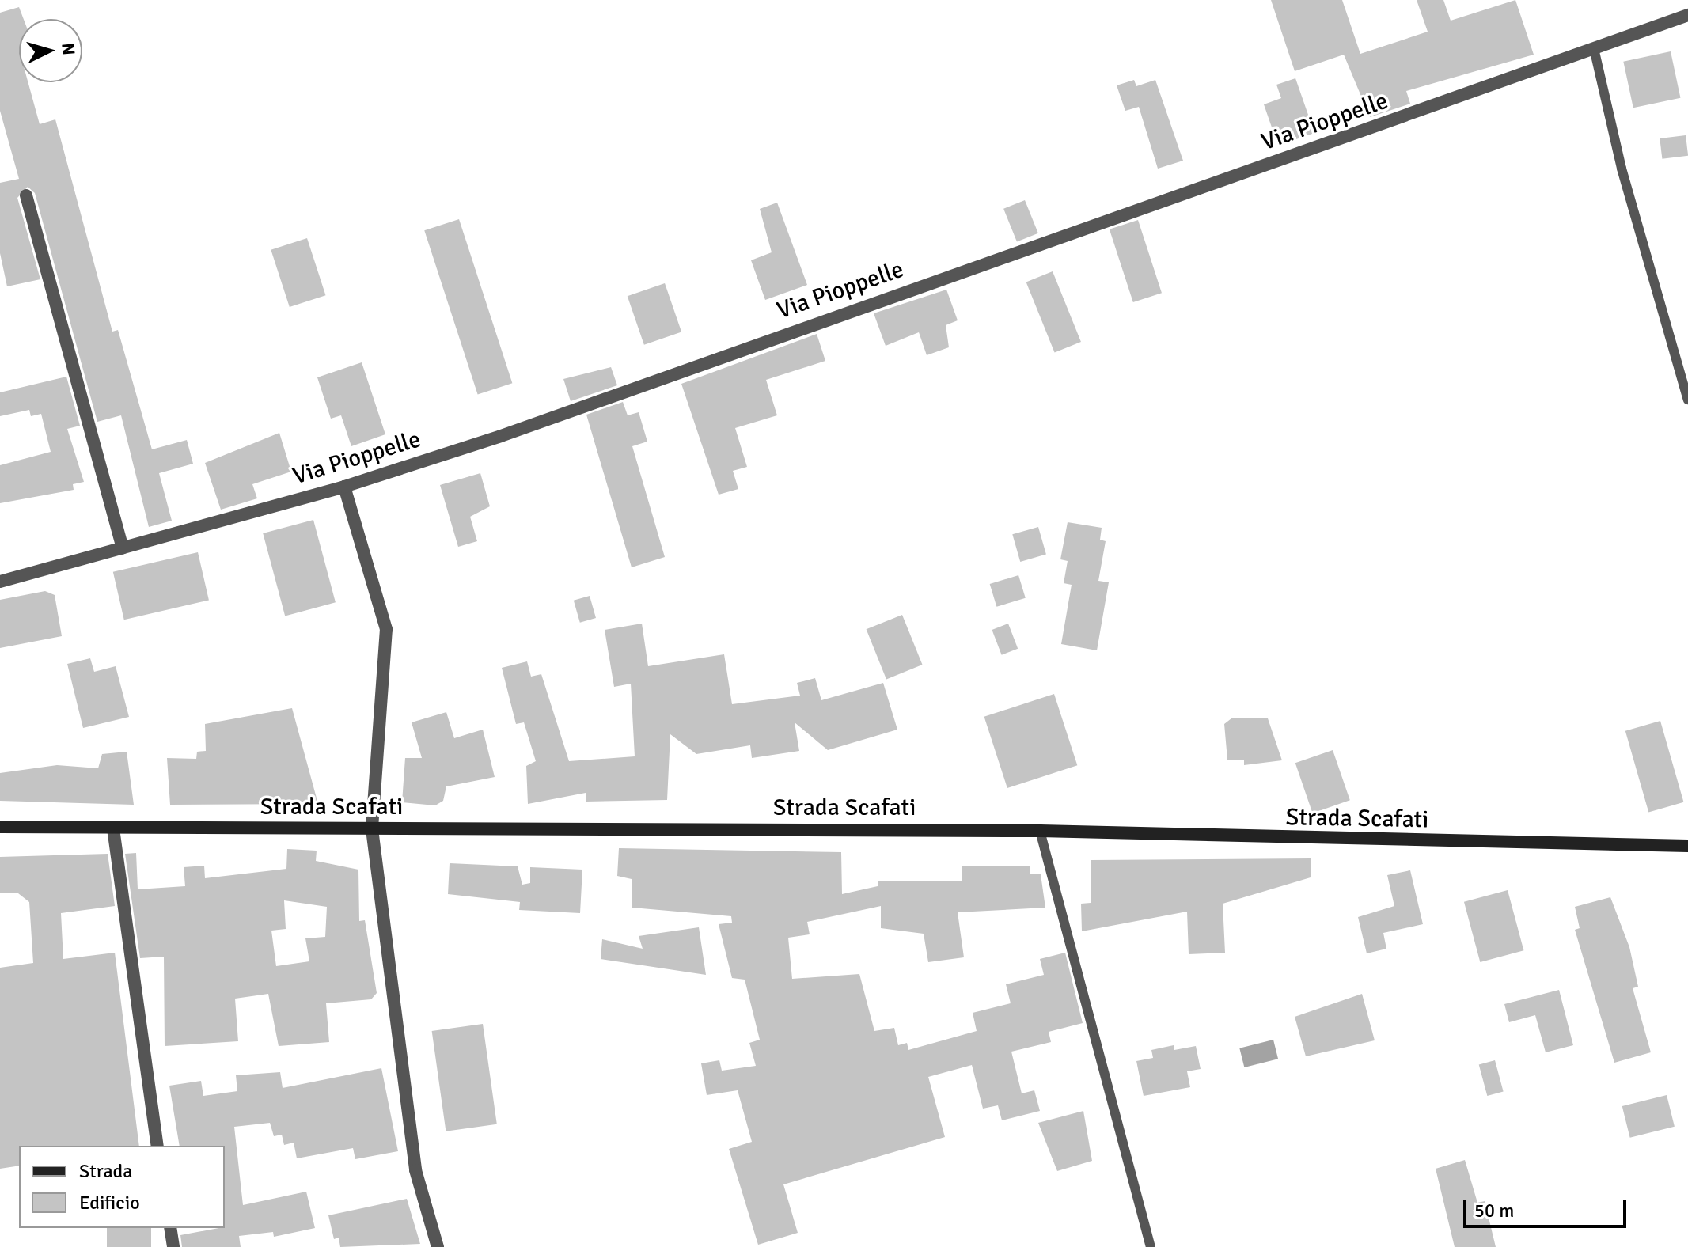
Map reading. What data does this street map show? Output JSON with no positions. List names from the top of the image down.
{
  "streets": {
    "street": ["Via Pioppelle", "Strada Scafati"]
  },
  "legend": ["Strada", "Edificio"],
  "scale_bar": "50 m",
  "north": "right"
}
